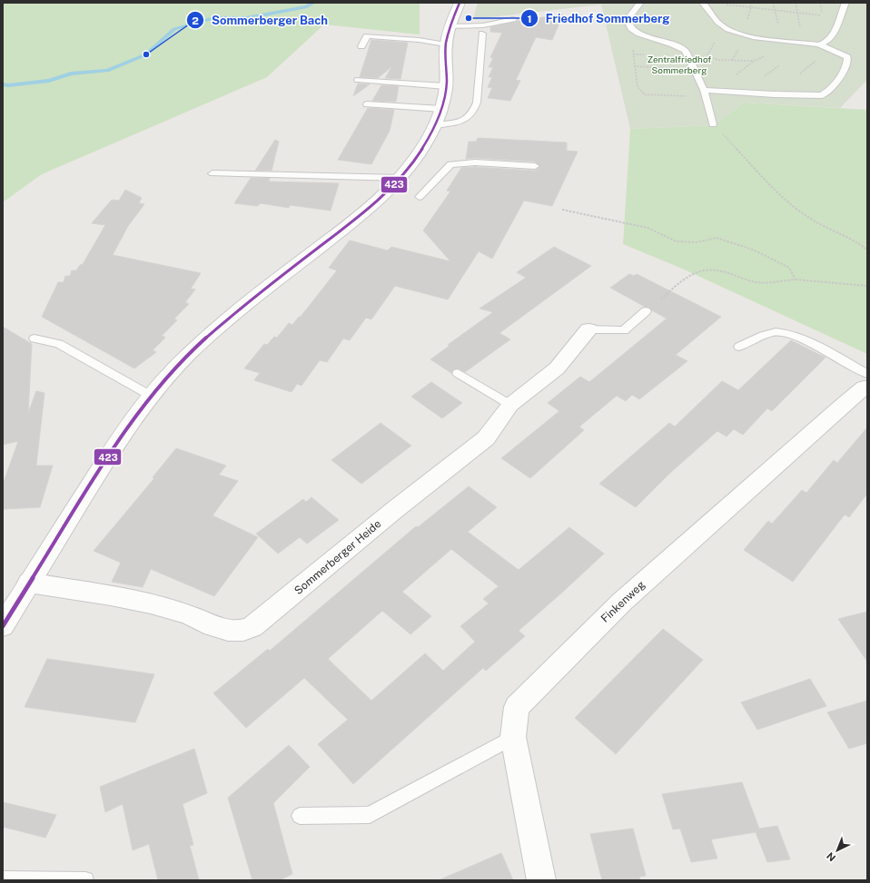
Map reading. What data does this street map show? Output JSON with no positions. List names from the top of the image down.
{
  "streets": {
    "street": ["Sommerberger Heide", "Finkenweg"]
  },
  "parks": ["Zentralfriedhof Sommerberg"],
  "places": ["Friedhof Sommerberg", "Sommerberger Bach"],
  "lines": ["transit line 423"],
  "north": "bottom left"
}
